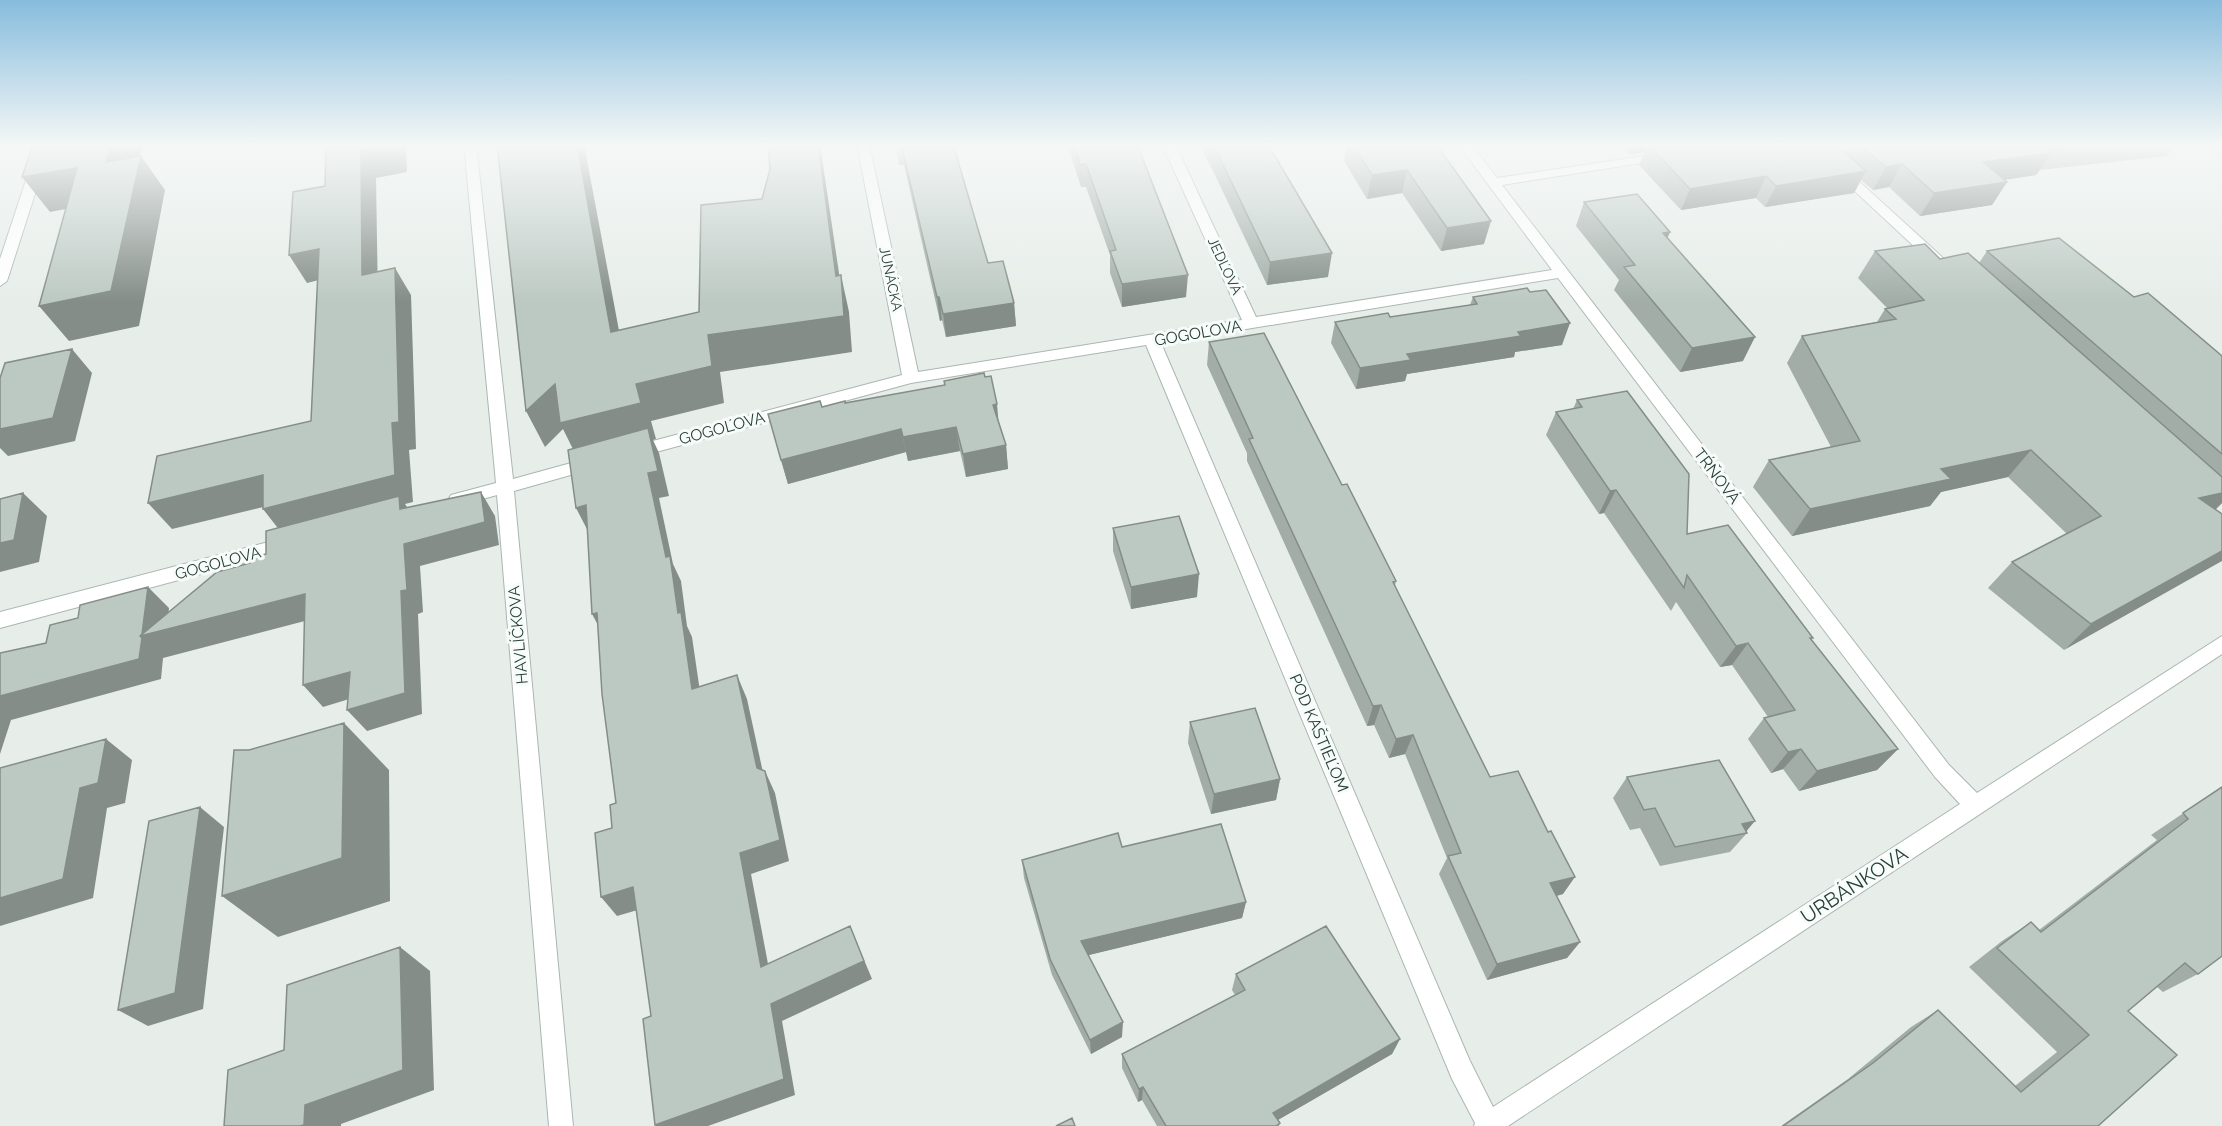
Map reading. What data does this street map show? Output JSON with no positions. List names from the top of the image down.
{
  "streets": {
    "street": [
      "JEDĽOVÁ",
      "JUNÁCKA",
      "GOGOĽOVA",
      "TŔŇOVÁ",
      "HAVLÍČKOVA",
      "POD KAŠTIEĽOM",
      "URBÁNKOVA"
    ]
  },
  "crossings": [
    ["JEDĽOVÁ", "GOGOĽOVA"],
    ["JUNÁCKA", "GOGOĽOVA"],
    ["GOGOĽOVA", "TŔŇOVÁ"],
    ["GOGOĽOVA", "HAVLÍČKOVA"],
    ["GOGOĽOVA", "POD KAŠTIEĽOM"],
    ["TŔŇOVÁ", "URBÁNKOVA"],
    ["POD KAŠTIEĽOM", "URBÁNKOVA"]
  ]
}
